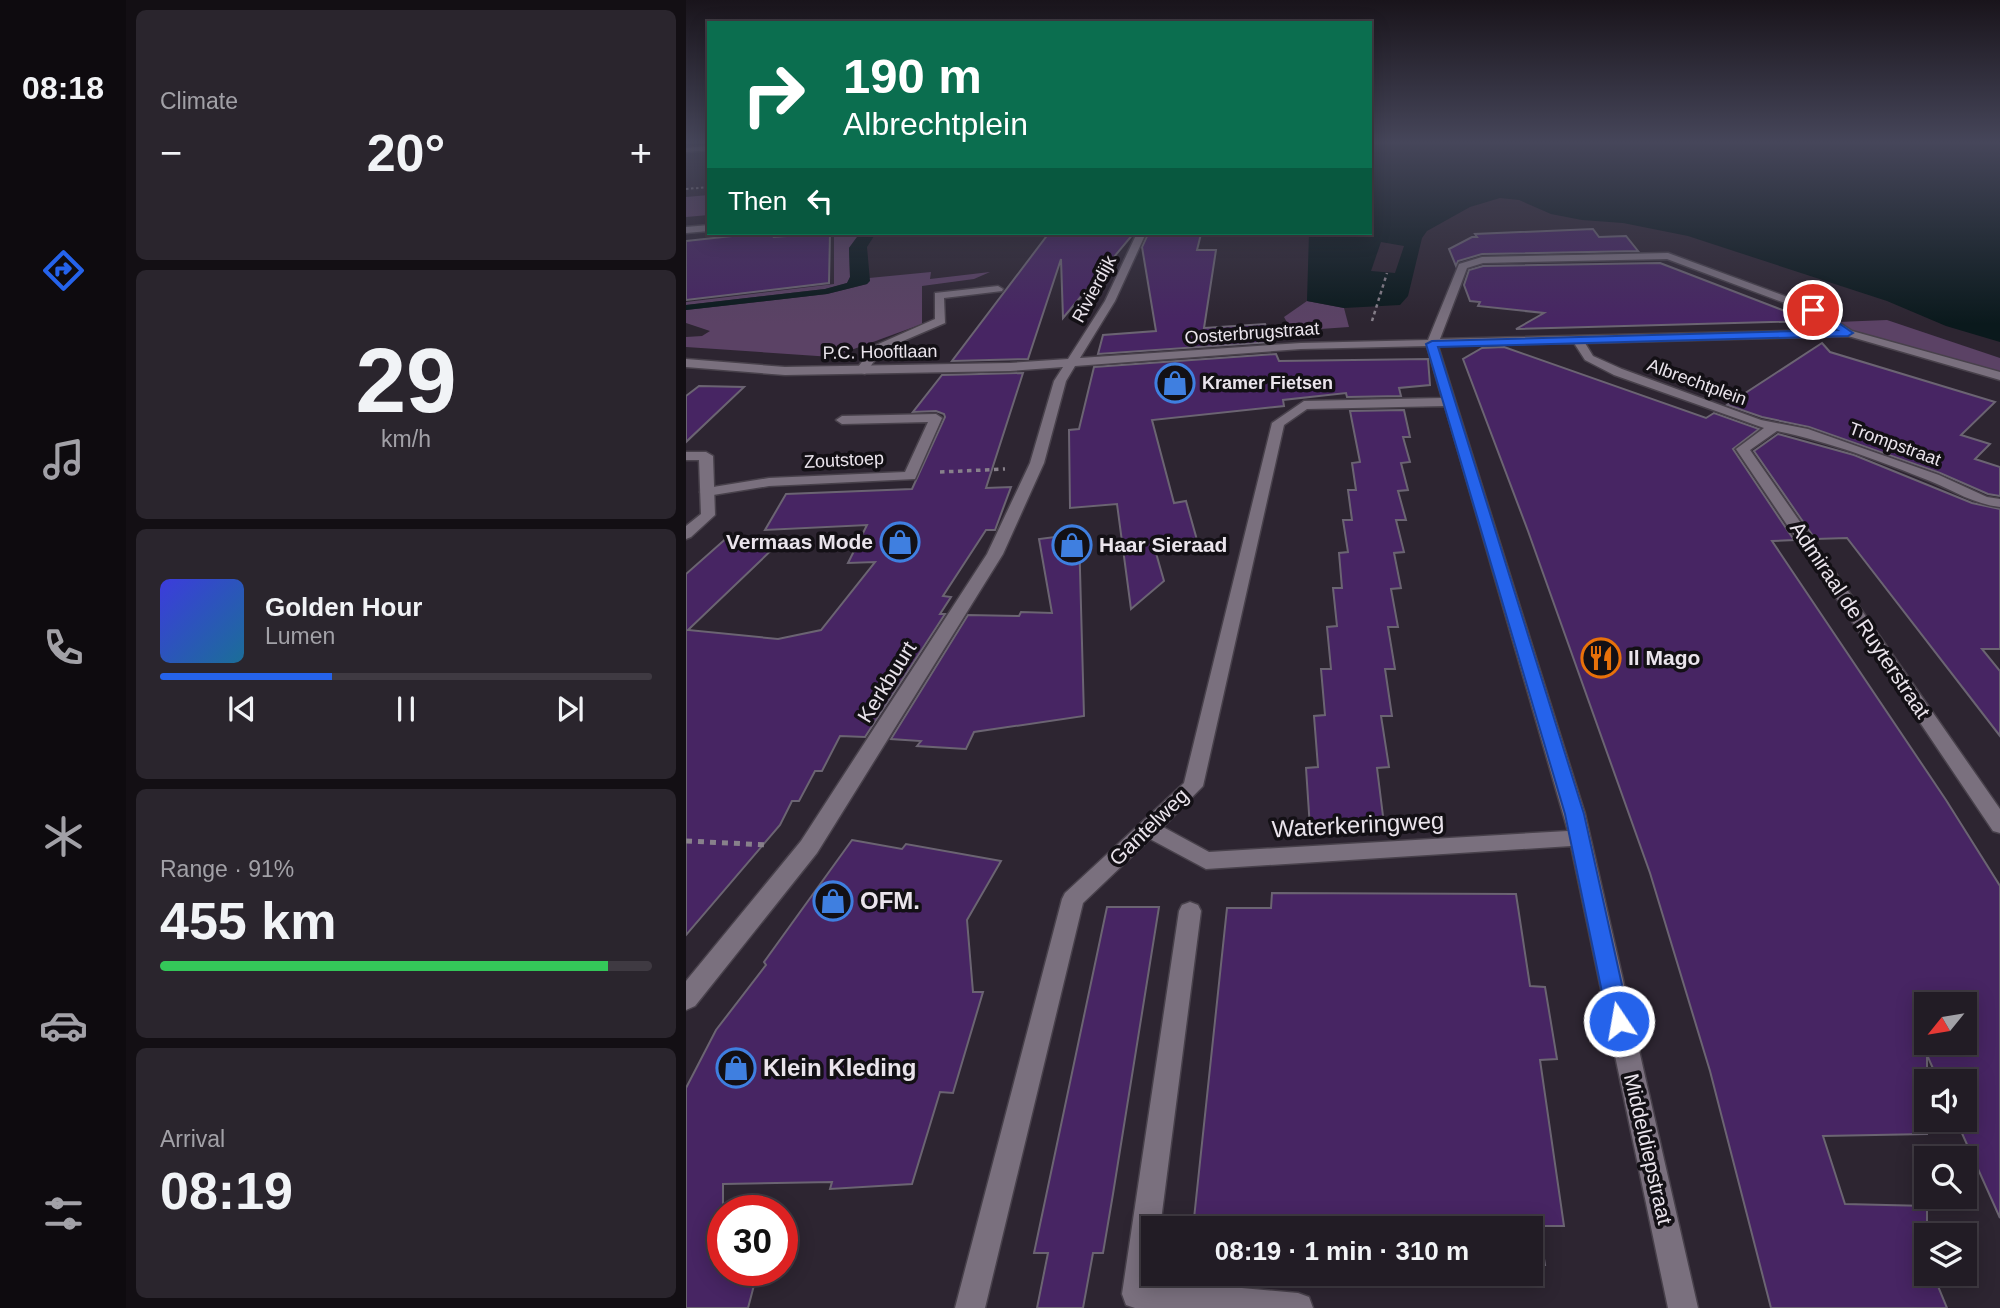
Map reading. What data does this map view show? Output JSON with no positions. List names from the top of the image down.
{
  "streets": {
    "street": [
      "Rivierdijk",
      "Oosterbrugstraat",
      "P.C. Hooftlaan",
      "Albrechtplein",
      "Trompstraat",
      "Zoutstoep",
      "Admiraal de Ruyterstraat",
      "Kerkbuurt",
      "Waterkeringweg",
      "Gantelweg",
      "Middeldiepstraat"
    ]
  },
  "crossings": [
    ["Rivierdijk", "Oosterbrugstraat"],
    ["Rivierdijk", "P.C. Hooftlaan"],
    ["Rivierdijk", "Kerkbuurt"],
    ["Oosterbrugstraat", "P.C. Hooftlaan"],
    ["Oosterbrugstraat", "Albrechtplein"],
    ["Oosterbrugstraat", "Kerkbuurt"],
    ["Oosterbrugstraat", "Middeldiepstraat"],
    ["P.C. Hooftlaan", "Kerkbuurt"],
    ["Albrechtplein", "Trompstraat"],
    ["Albrechtplein", "Admiraal de Ruyterstraat"],
    ["Albrechtplein", "Middeldiepstraat"],
    ["Trompstraat", "Admiraal de Ruyterstraat"],
    ["Waterkeringweg", "Gantelweg"],
    ["Waterkeringweg", "Middeldiepstraat"],
    ["Gantelweg", "Middeldiepstraat"]
  ],
  "places": {
    "shop": [
      "Kramer Fietsen",
      "Vermaas Mode",
      "Haar Sieraad",
      "OFM.",
      "Klein Kleding"
    ],
    "restaurant": ["Il Mago"]
  },
  "north": "bottom left",
  "page": {
    "tabs": "08:18",
    "tile": [
      "Climate",
      ["29", "km/h"],
      ["Range · 91%", "455 km"],
      ["Arrival", "08:19"]
    ],
    "turn": ["190 m", "Albrechtplein"],
    "heat": ["−", "20°", "+"],
    "then": "Then",
    "song": ["Golden Hour", "Lumen"],
    "limit": "30",
    "trip": "08:19 · 1 min · 310 m"
  }
}
